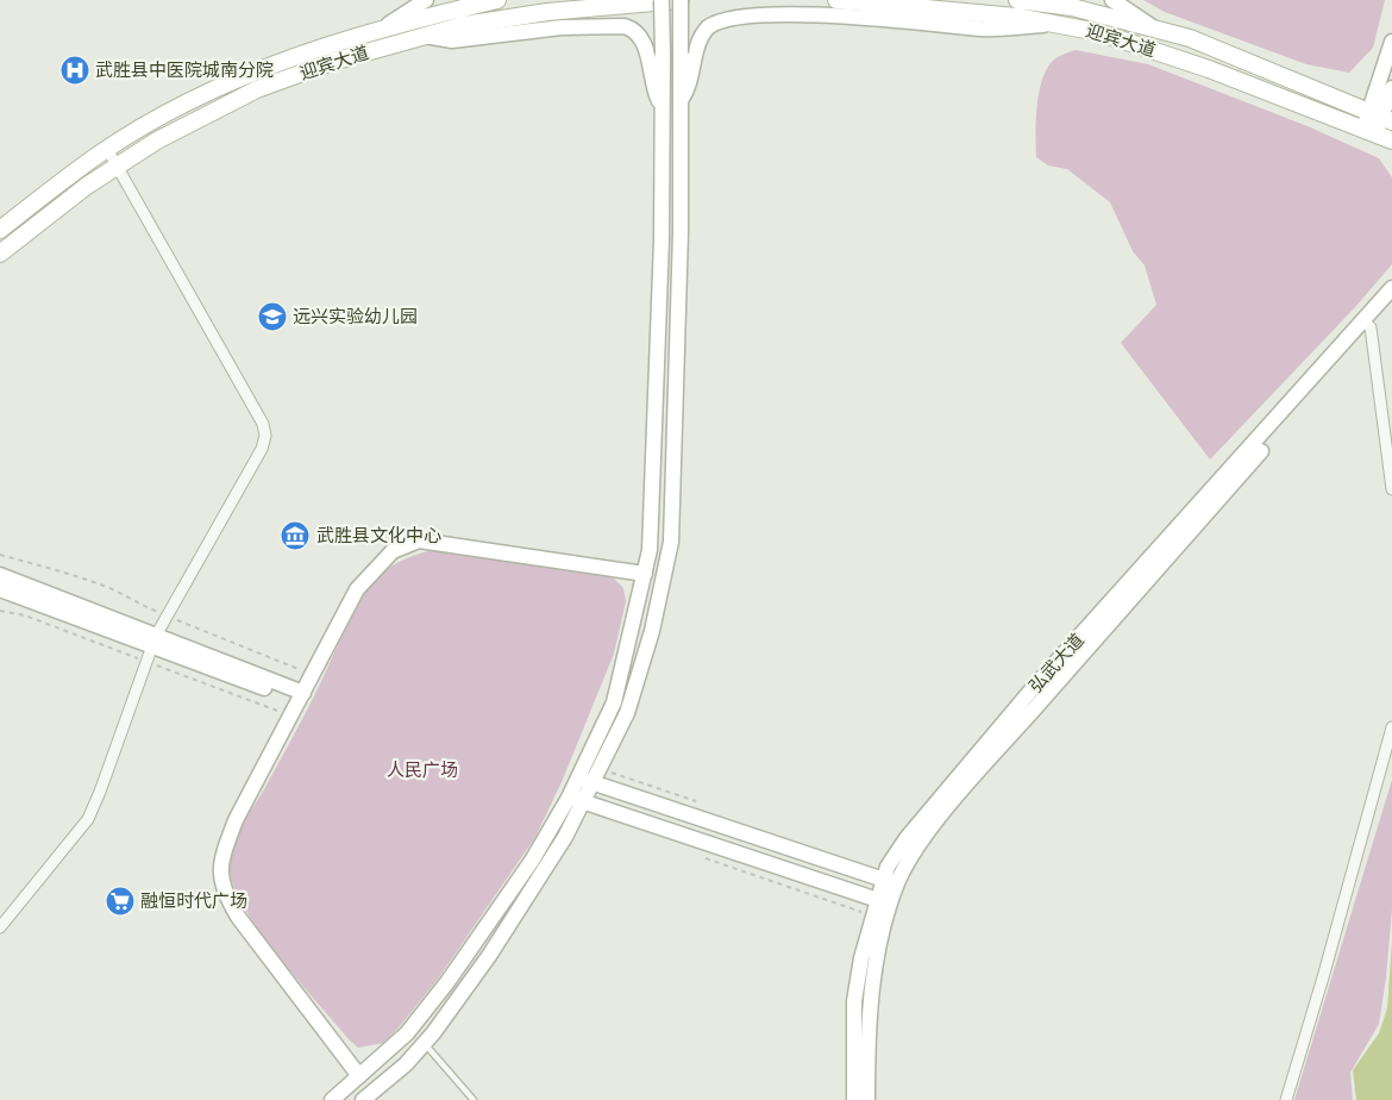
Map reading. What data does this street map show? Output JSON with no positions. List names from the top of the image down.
{
  "streets": {
    "main road": ["迎宾大道", "弘武大道"]
  },
  "parks": ["人民广场"],
  "places": {
    "hospital": ["武胜县中医院城南分院"],
    "school or university": ["远兴实验幼儿园"],
    "museum": ["武胜县文化中心"],
    "supermarket": ["融恒时代广场"]
  }
}
